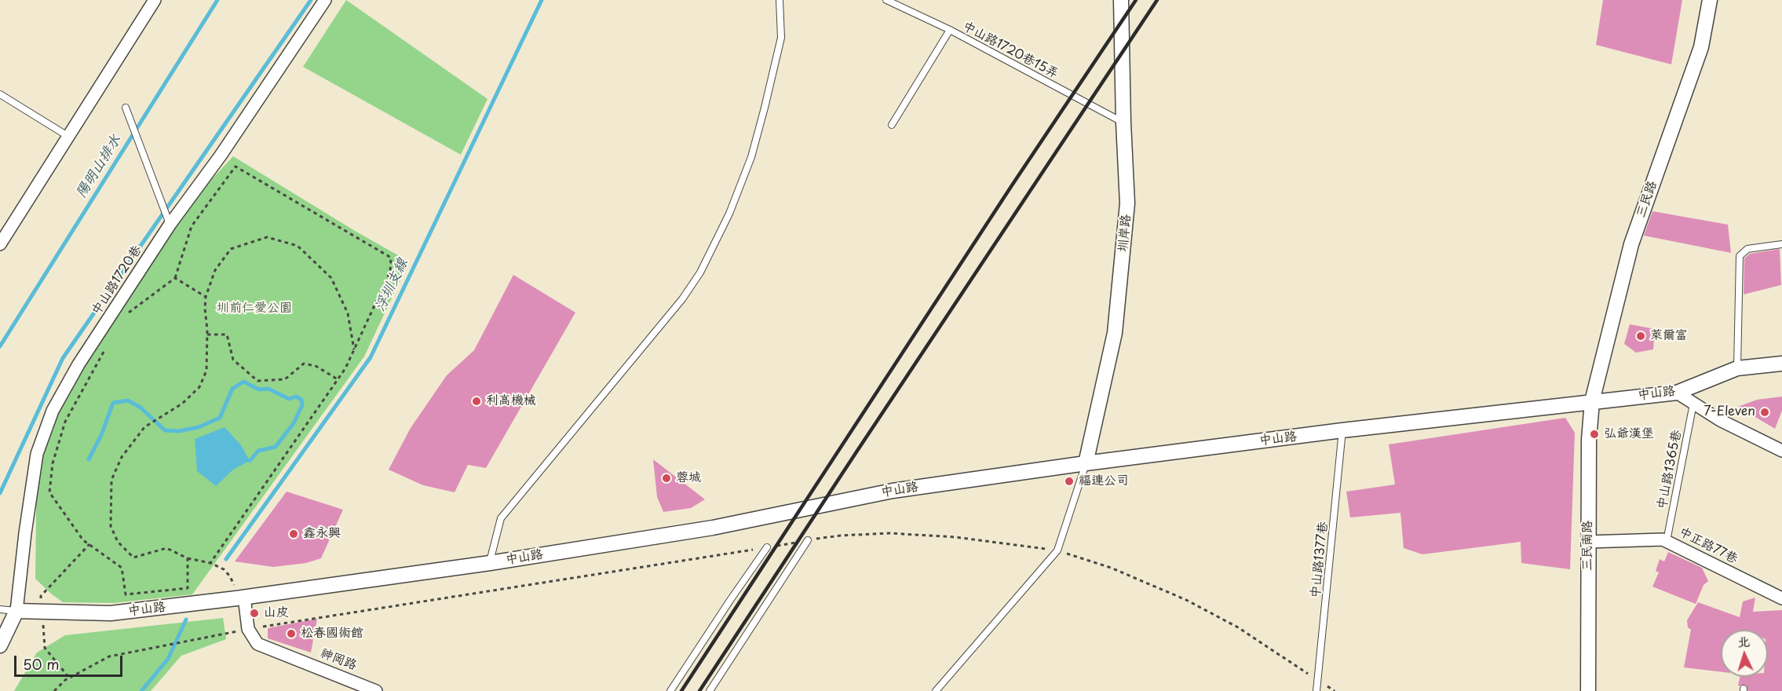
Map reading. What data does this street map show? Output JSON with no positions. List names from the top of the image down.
{
  "streets": {
    "street": [
      "三民路",
      "圳岸路",
      "中山路1720巷",
      "中山路",
      "三民南路",
      "中正路77巷",
      "神岡路"
    ],
    "lane": ["中山路1720巷15弄", "中山路1365巷", "中山路1377巷"]
  },
  "crossings": [
    ["中山路1720巷15弄", "圳岸路"],
    ["三民路", "中山路"],
    ["三民路", "三民南路"],
    ["圳岸路", "中山路"],
    ["中山路1720巷", "中山路"],
    ["中山路", "三民南路"],
    ["中山路", "中山路1377巷"],
    ["中山路1365巷", "中正路77巷"],
    ["三民南路", "中正路77巷"]
  ],
  "water": ["陽明山排水", "浮圳支線"],
  "parks": ["圳前仁愛公園"],
  "places": [
    "萊爾富",
    "利高機械",
    "7-Eleven",
    "弘爺漢堡",
    "蓉城",
    "福連公司",
    "鑫永興",
    "山皮",
    "松春國術館"
  ],
  "scale_bar": "50 m",
  "north": "top"
}
